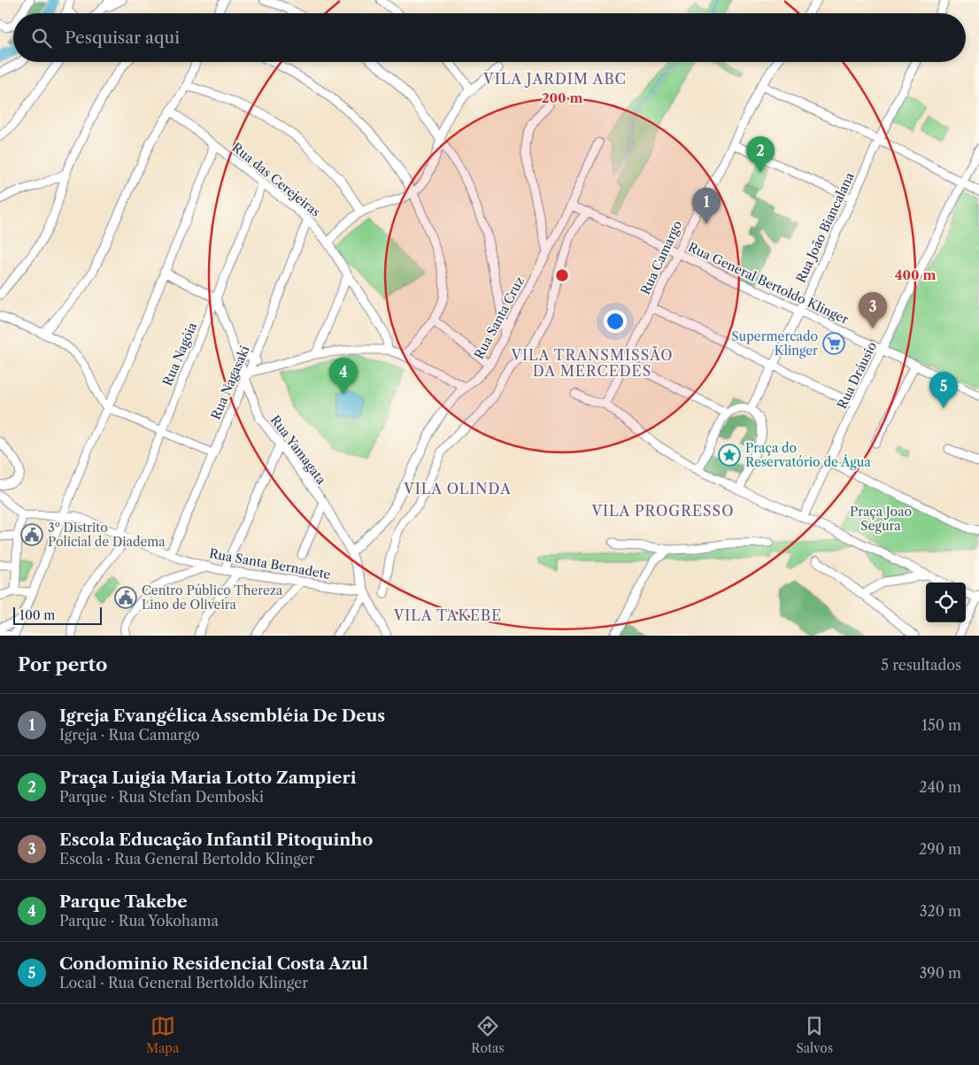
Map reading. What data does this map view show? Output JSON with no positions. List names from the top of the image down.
{
  "streets": {
    "street": [
      "Rua das Cerejeiras",
      "Rua João Biancalana",
      "Rua Camargo",
      "Rua General Bertoldo Klinger",
      "Rua Santa Cruz",
      "Rua Nagóia",
      "Rua Dráusio",
      "Rua Nagasaki",
      "Rua Yamagata",
      "Rua Santa Bernadete"
    ]
  },
  "crossings": [
    ["Rua das Cerejeiras", "Rua Nagóia"],
    ["Rua das Cerejeiras", "Rua Nagasaki"],
    ["Rua João Biancalana", "Rua General Bertoldo Klinger"],
    ["Rua Camargo", "Rua General Bertoldo Klinger"],
    ["Rua General Bertoldo Klinger", "Rua Santa Cruz"],
    ["Rua General Bertoldo Klinger", "Rua Dráusio"],
    ["Rua Santa Cruz", "Rua Yamagata"],
    ["Rua Nagóia", "Rua Yamagata"],
    ["Rua Nagóia", "Rua Santa Bernadete"],
    ["Rua Nagasaki", "Rua Yamagata"],
    ["Rua Nagasaki", "Rua Santa Bernadete"],
    ["Rua Yamagata", "Rua Santa Bernadete"]
  ],
  "districts": [
    "VILA JARDIM ABC",
    "VILA TRANSMISSÃO DA MERCEDES",
    "VILA OLINDA",
    "VILA PROGRESSO",
    "VILA TAKEBE"
  ],
  "parks": ["Praça Joao Segura"],
  "places": {
    "supermarket": ["Supermercado Klinger"],
    "place": ["Praça do Reservatório de Água"],
    "public building": ["3º Distrito Policial de Diadema", "Centro Público Thereza Lino de Oliveira"]
  },
  "scale_bar": "100 m",
  "page": {
    "search": "Pesquisar aqui",
    "pins": [
      "2",
      "1",
      "3",
      "4",
      "5"
    ],
    "scale": "100 m",
    "heading": ["Por perto", "5 resultados"],
    "list": [
      {
        "mark": "1",
        "name": "Igreja Evangélica Assembléia De Deus",
        "note": "Igreja · Rua Camargo",
        "value": "150 m"
      },
      {
        "mark": "2",
        "name": "Praça Luigia Maria Lotto Zampieri",
        "note": "Parque · Rua Stefan Demboski",
        "value": "240 m"
      },
      {
        "mark": "3",
        "name": "Escola Educação Infantil Pitoquinho",
        "note": "Escola · Rua General Bertoldo Klinger",
        "value": "290 m"
      },
      {
        "mark": "4",
        "name": "Parque Takebe",
        "note": "Parque · Rua Yokohama",
        "value": "320 m"
      },
      {
        "mark": "5",
        "name": "Condominio Residencial Costa Azul",
        "note": "Local · Rua General Bertoldo Klinger",
        "value": "390 m"
      }
    ],
    "nav": ["Mapa", "Rotas", "Salvos"]
  },
  "rings": ["200 m", "400 m"]
}
